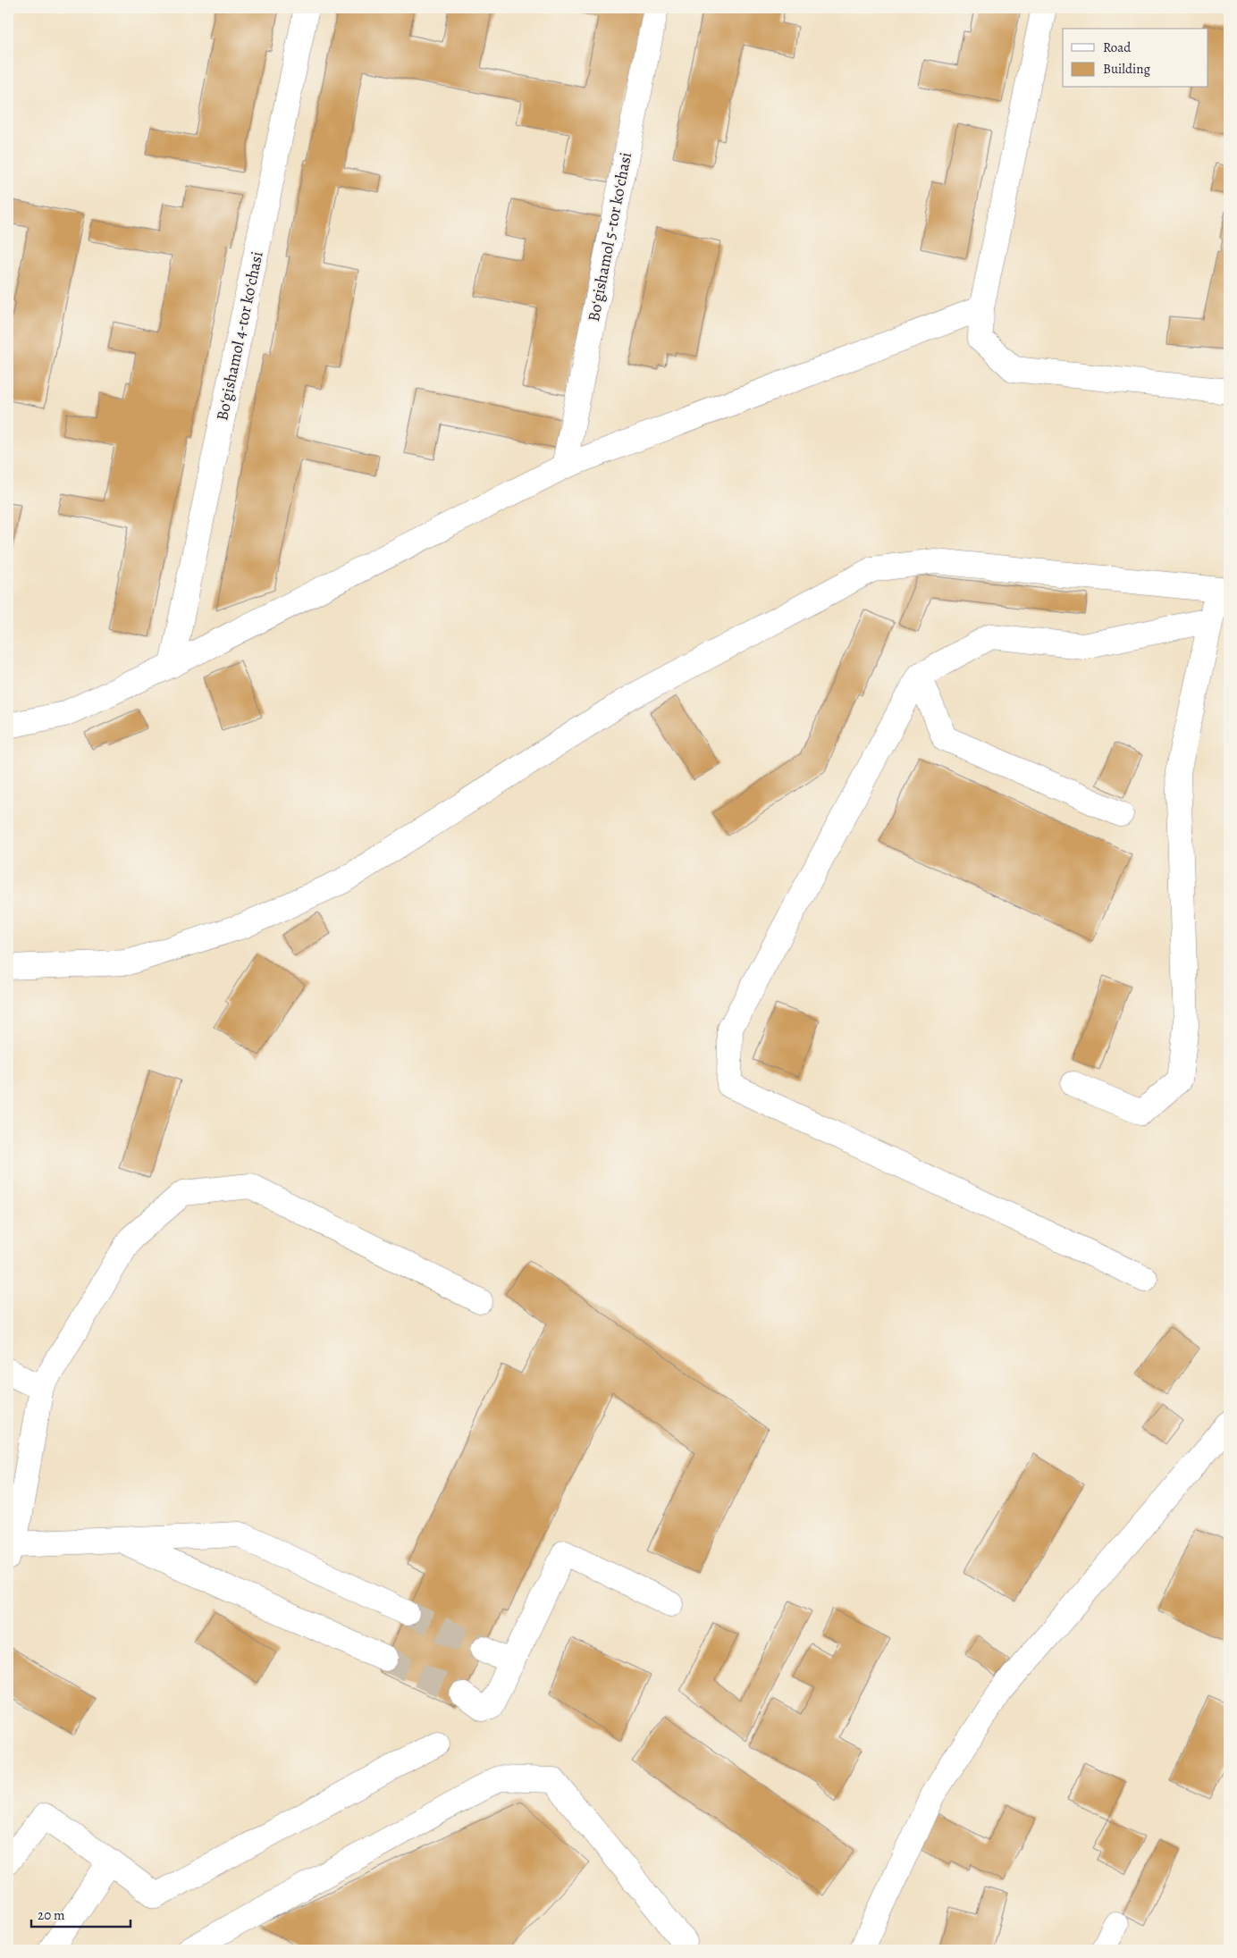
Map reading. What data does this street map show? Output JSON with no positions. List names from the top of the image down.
{
  "streets": {
    "street": ["Boʻgishamol 5-tor koʻchasi", "Boʻgishamol 4-tor koʻchasi"]
  },
  "legend": ["Road", "Building"],
  "scale_bar": "20 m"
}
